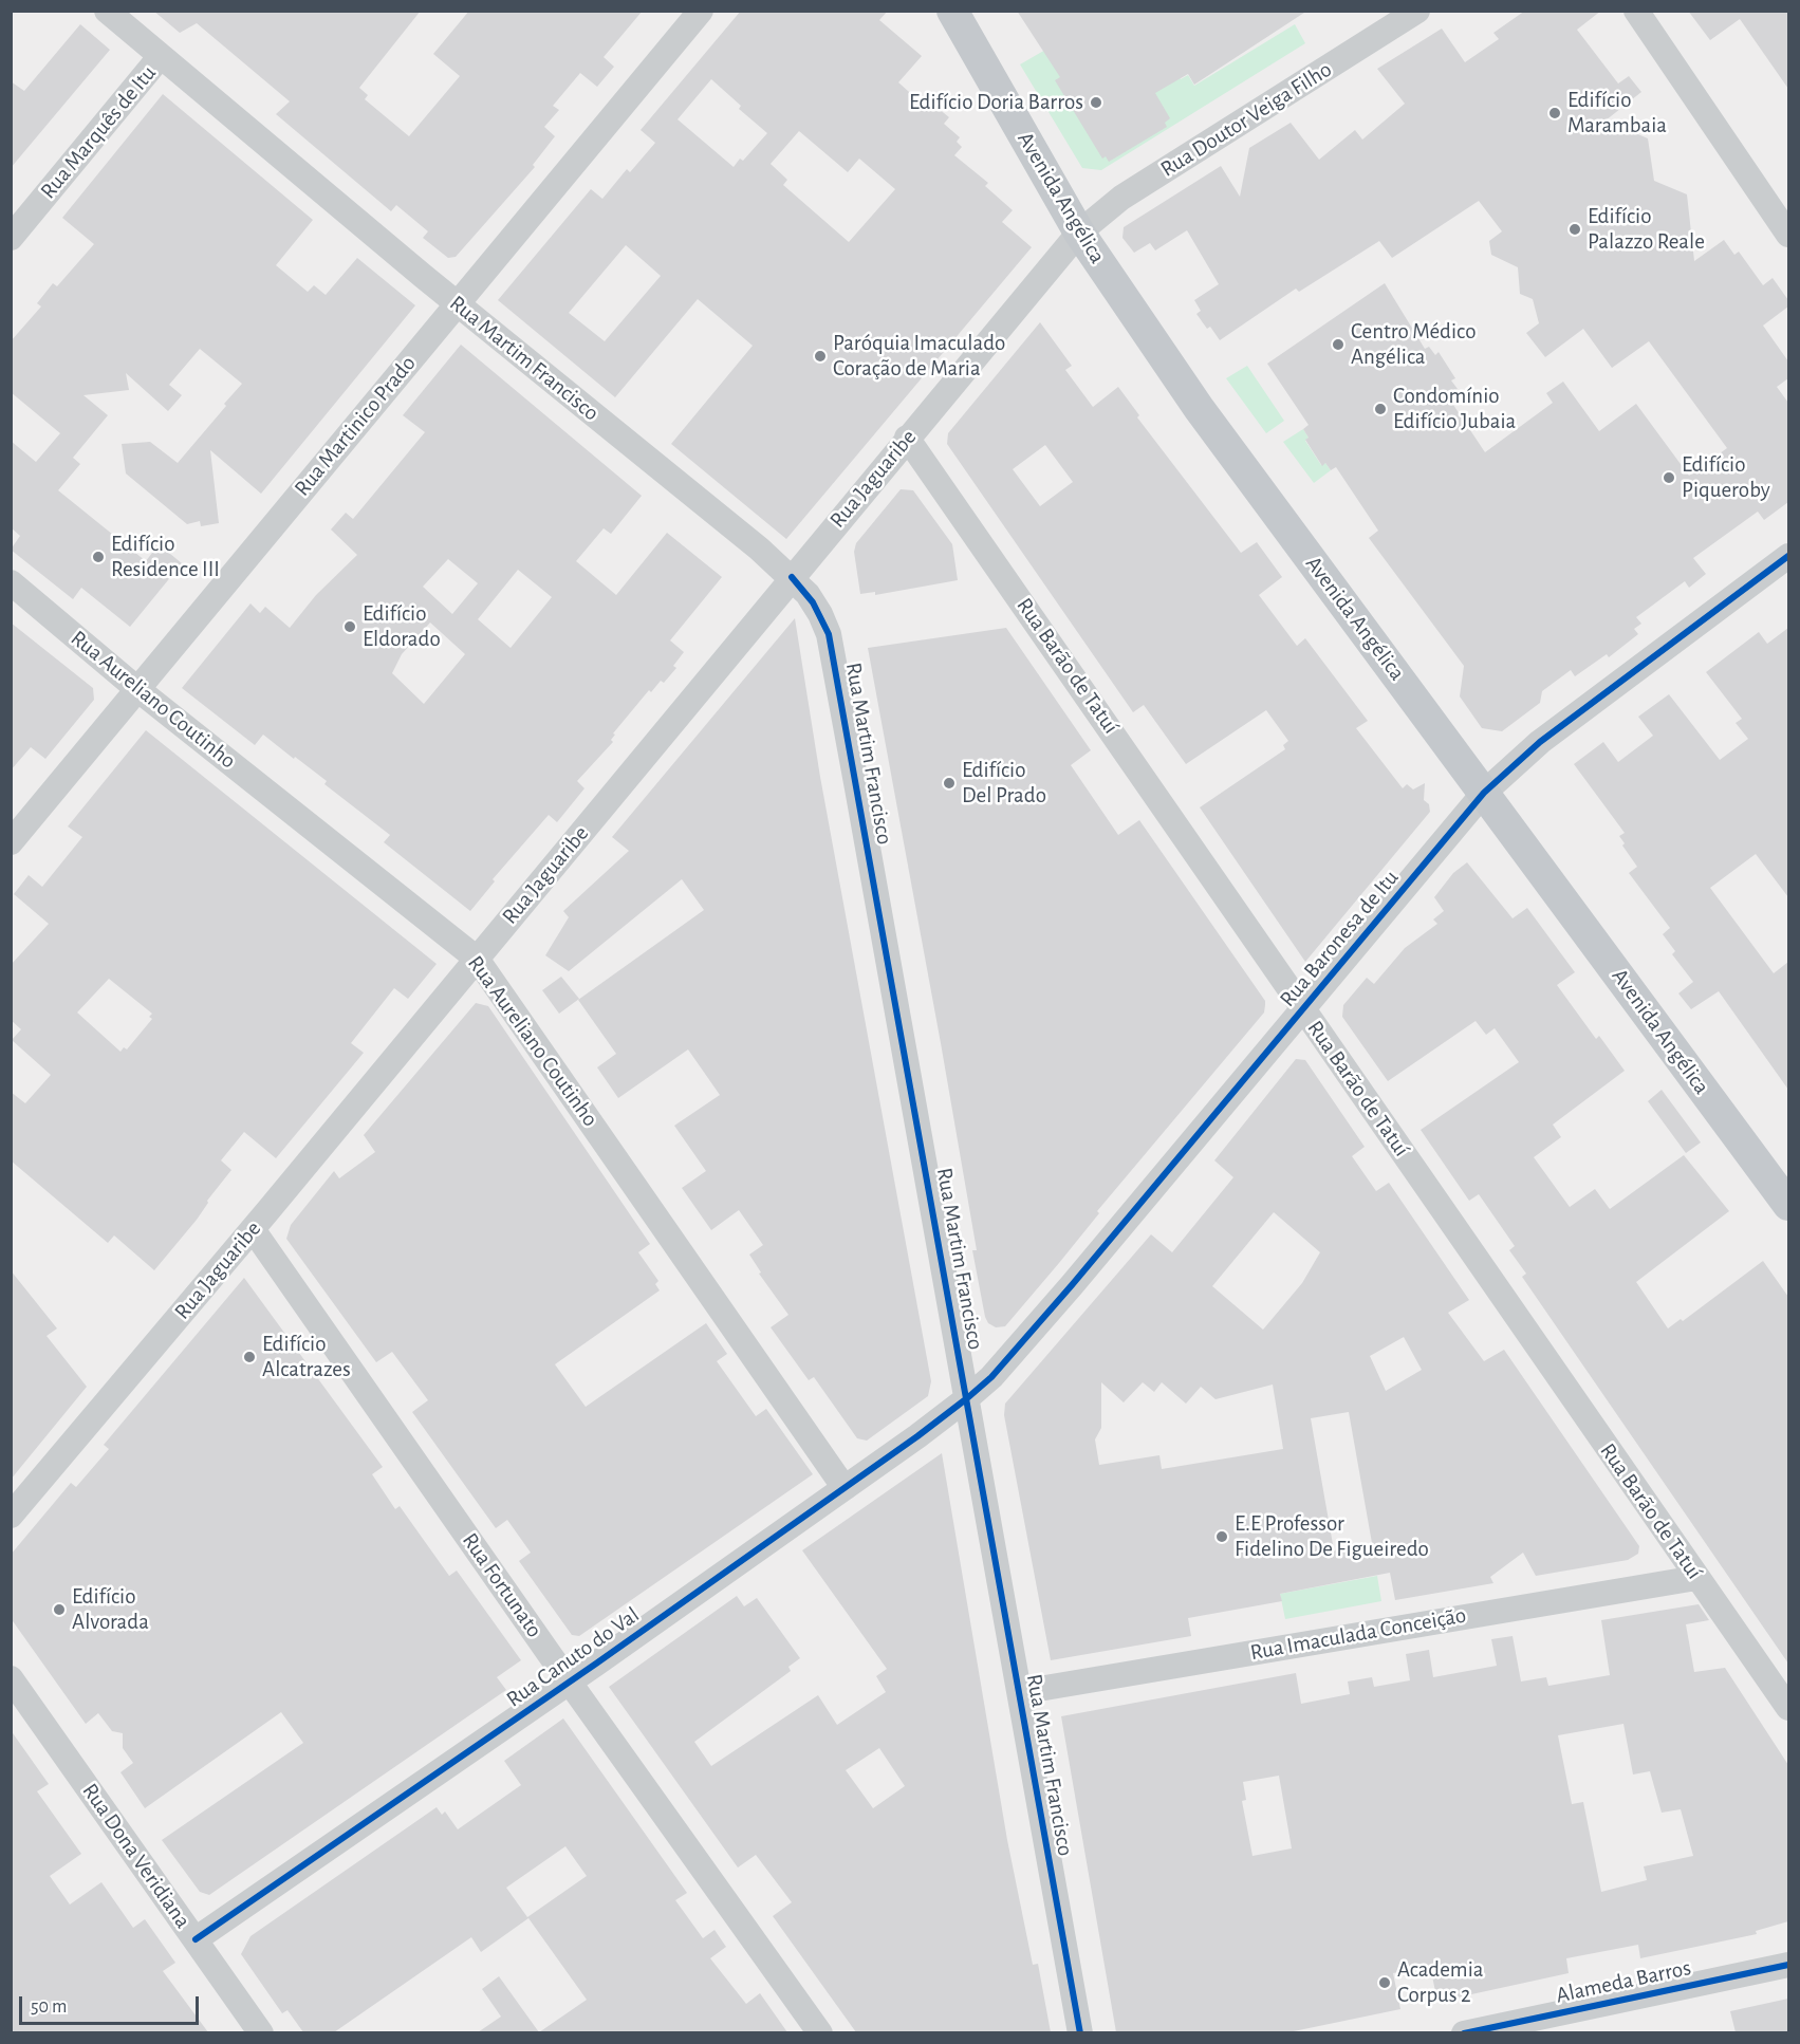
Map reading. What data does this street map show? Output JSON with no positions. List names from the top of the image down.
{
  "streets": {
    "main road": ["Avenida Angélica"],
    "street": [
      "Rua Doutor Veiga Filho",
      "Rua Marquês de Itu",
      "Rua Martim Francisco",
      "Rua Martinico Prado",
      "Rua Jaguaribe",
      "Rua Barão de Tatuí",
      "Rua Aureliano Coutinho",
      "Rua Baronesa de Itu",
      "Rua Fortunato",
      "Rua Imaculada Conceição",
      "Rua Canuto do Val",
      "Rua Dona Veridiana",
      "Alameda Barros"
    ]
  },
  "crossings": [
    ["Rua Doutor Veiga Filho", "Avenida Angélica"],
    ["Rua Doutor Veiga Filho", "Rua Jaguaribe"],
    ["Rua Marquês de Itu", "Rua Martim Francisco"],
    ["Avenida Angélica", "Rua Jaguaribe"],
    ["Avenida Angélica", "Rua Baronesa de Itu"],
    ["Rua Martim Francisco", "Rua Martinico Prado"],
    ["Rua Martim Francisco", "Rua Jaguaribe"],
    ["Rua Martim Francisco", "Rua Baronesa de Itu"],
    ["Rua Martim Francisco", "Rua Imaculada Conceição"],
    ["Rua Martim Francisco", "Rua Canuto do Val"],
    ["Rua Martinico Prado", "Rua Aureliano Coutinho"],
    ["Rua Jaguaribe", "Rua Barão de Tatuí"],
    ["Rua Jaguaribe", "Rua Aureliano Coutinho"],
    ["Rua Jaguaribe", "Rua Fortunato"],
    ["Rua Barão de Tatuí", "Rua Baronesa de Itu"],
    ["Rua Barão de Tatuí", "Rua Imaculada Conceição"],
    ["Rua Aureliano Coutinho", "Rua Canuto do Val"],
    ["Rua Baronesa de Itu", "Rua Canuto do Val"],
    ["Rua Fortunato", "Rua Canuto do Val"],
    ["Rua Canuto do Val", "Rua Dona Veridiana"]
  ],
  "places": [
    "Edifício Doria Barros",
    "Edifício Marambaia",
    "Edifício Palazzo Reale",
    "Centro Médico Angélica",
    "Paróquia Imaculado Coração de Maria",
    "Condomínio Edifício Jubaia",
    "Edifício Piqueroby",
    "Edifício Residence III",
    "Edifício Eldorado",
    "Edifício Del Prado",
    "Edifício Alcatrazes",
    "E.E Professor Fidelino De Figueiredo",
    "Edifício Alvorada",
    "Academia Corpus 2"
  ],
  "scale_bar": "50 m"
}
